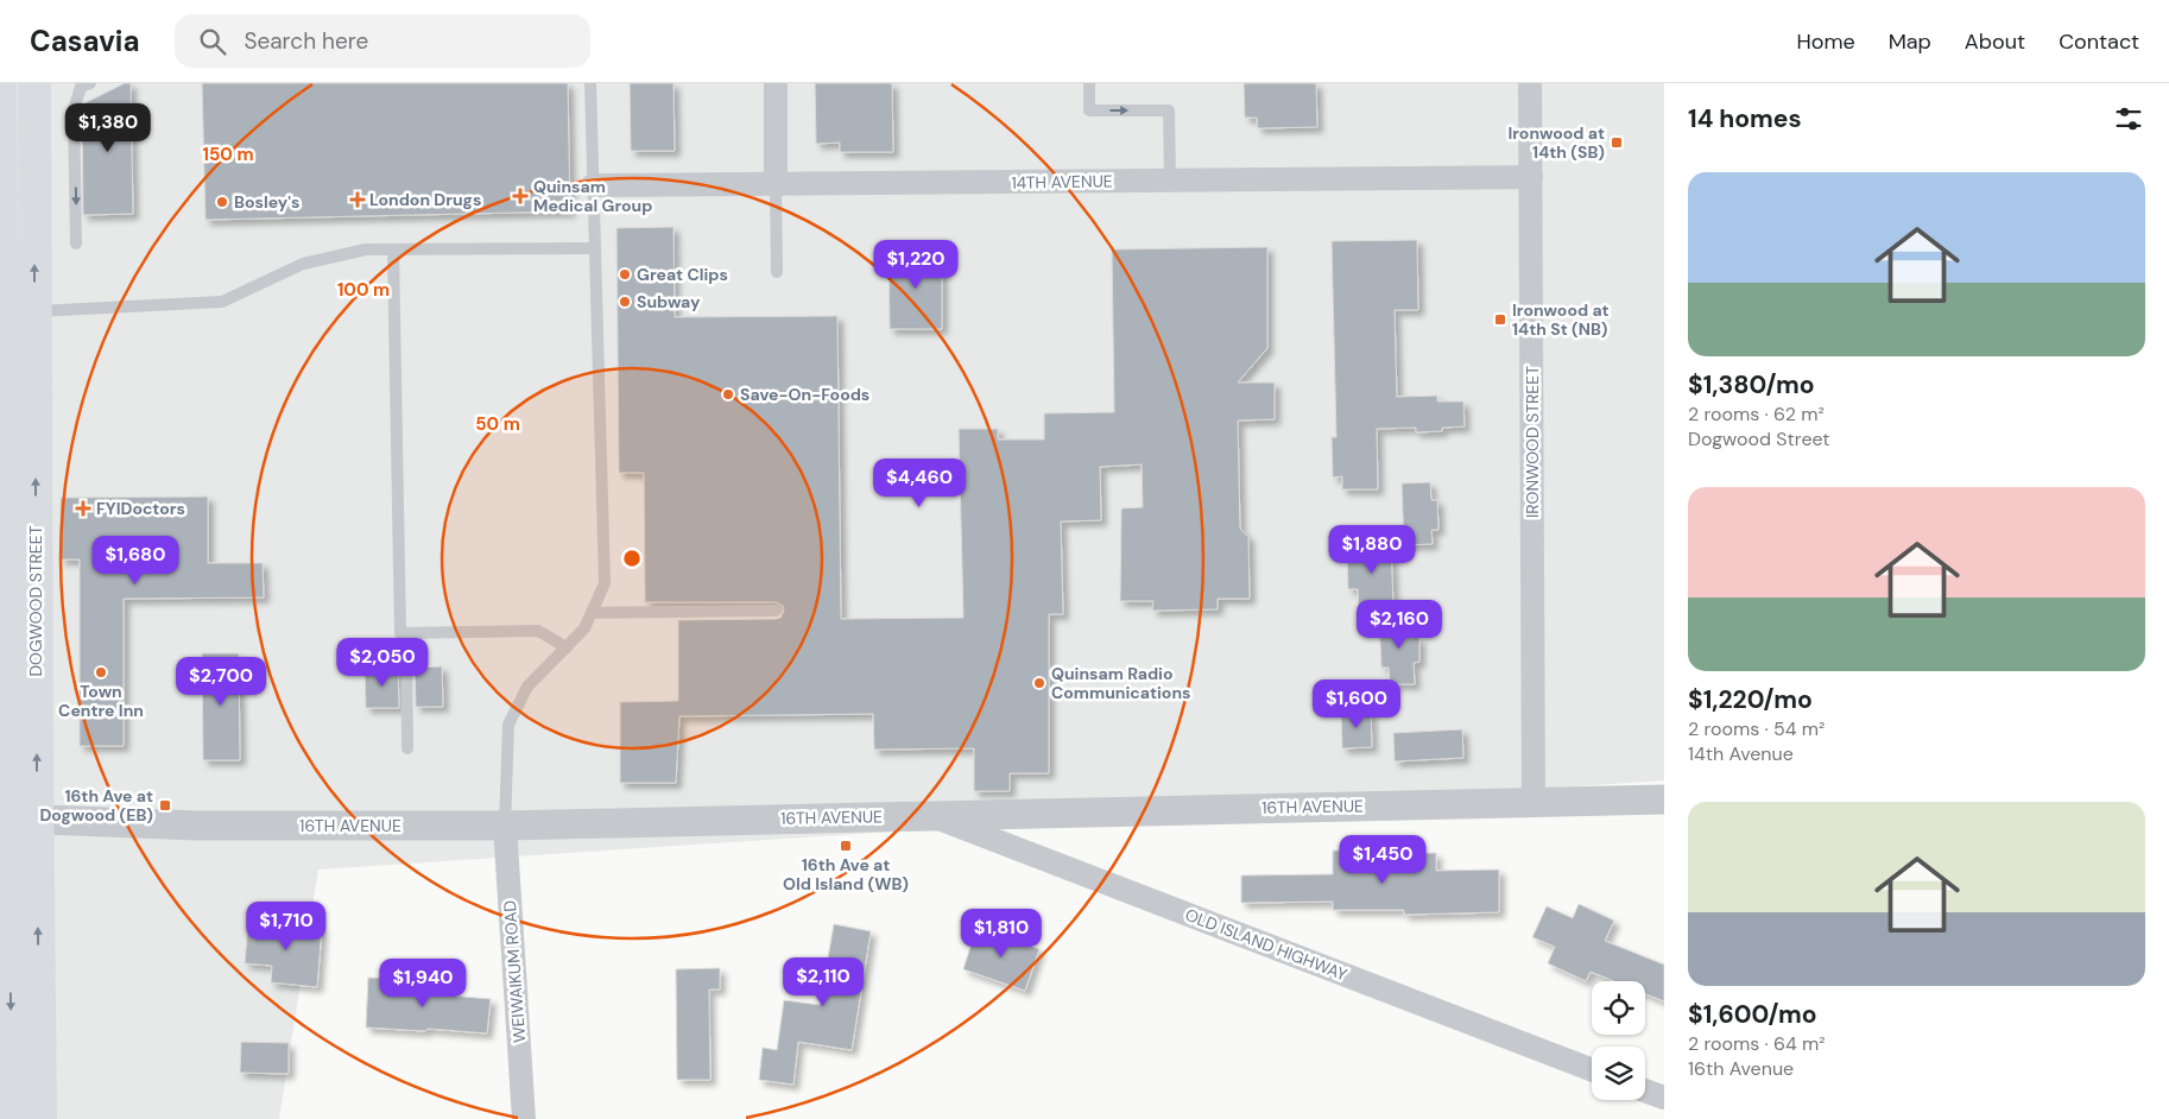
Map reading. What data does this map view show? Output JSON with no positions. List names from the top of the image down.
{
  "streets": {
    "main road": ["DOGWOOD STREET"],
    "street": [
      "14TH AVENUE",
      "IRONWOOD STREET",
      "16TH AVENUE",
      "OLD ISLAND HIGHWAY",
      "WEIWAIKUM ROAD"
    ]
  },
  "crossings": [
    ["14TH AVENUE", "IRONWOOD STREET"],
    ["IRONWOOD STREET", "16TH AVENUE"],
    ["DOGWOOD STREET", "16TH AVENUE"],
    ["16TH AVENUE", "OLD ISLAND HIGHWAY"],
    ["16TH AVENUE", "WEIWAIKUM ROAD"]
  ],
  "places": {
    "transit": [
      "Ironwood at 14th (SB)",
      "Ironwood at 14th St (NB)",
      "16th Ave at Dogwood (EB)",
      "16th Ave at Old Island (WB)"
    ],
    "health": ["Quinsam Medical Group", "London Drugs", "FYIDoctors"],
    "other": [
      "Bosley's",
      "Great Clips",
      "Subway",
      "Save-On-Foods",
      "Town Centre Inn",
      "Quinsam Radio Communications"
    ]
  },
  "page": {
    "header": "Casavia",
    "search": "Search here",
    "nav": [
      "Home",
      "Map",
      "About",
      "Contact"
    ],
    "heading": "14 homes",
    "price": [
      "$1,380",
      "$1,220",
      "$4,460",
      "$1,880",
      "$1,680",
      "$2,160",
      "$2,050",
      "$2,700",
      "$1,600",
      "$1,450",
      "$1,710",
      "$1,810",
      "$2,110",
      "$1,940"
    ],
    "list": [
      {
        "name": "$1,380/mo",
        "note": "2 rooms · 62 m² · Dogwood Street"
      },
      {
        "name": "$1,220/mo",
        "note": "2 rooms · 54 m² · 14th Avenue"
      },
      {
        "name": "$1,600/mo",
        "note": "2 rooms · 64 m² · 16th Avenue"
      }
    ]
  },
  "rings": ["150 m", "100 m", "50 m"]
}
